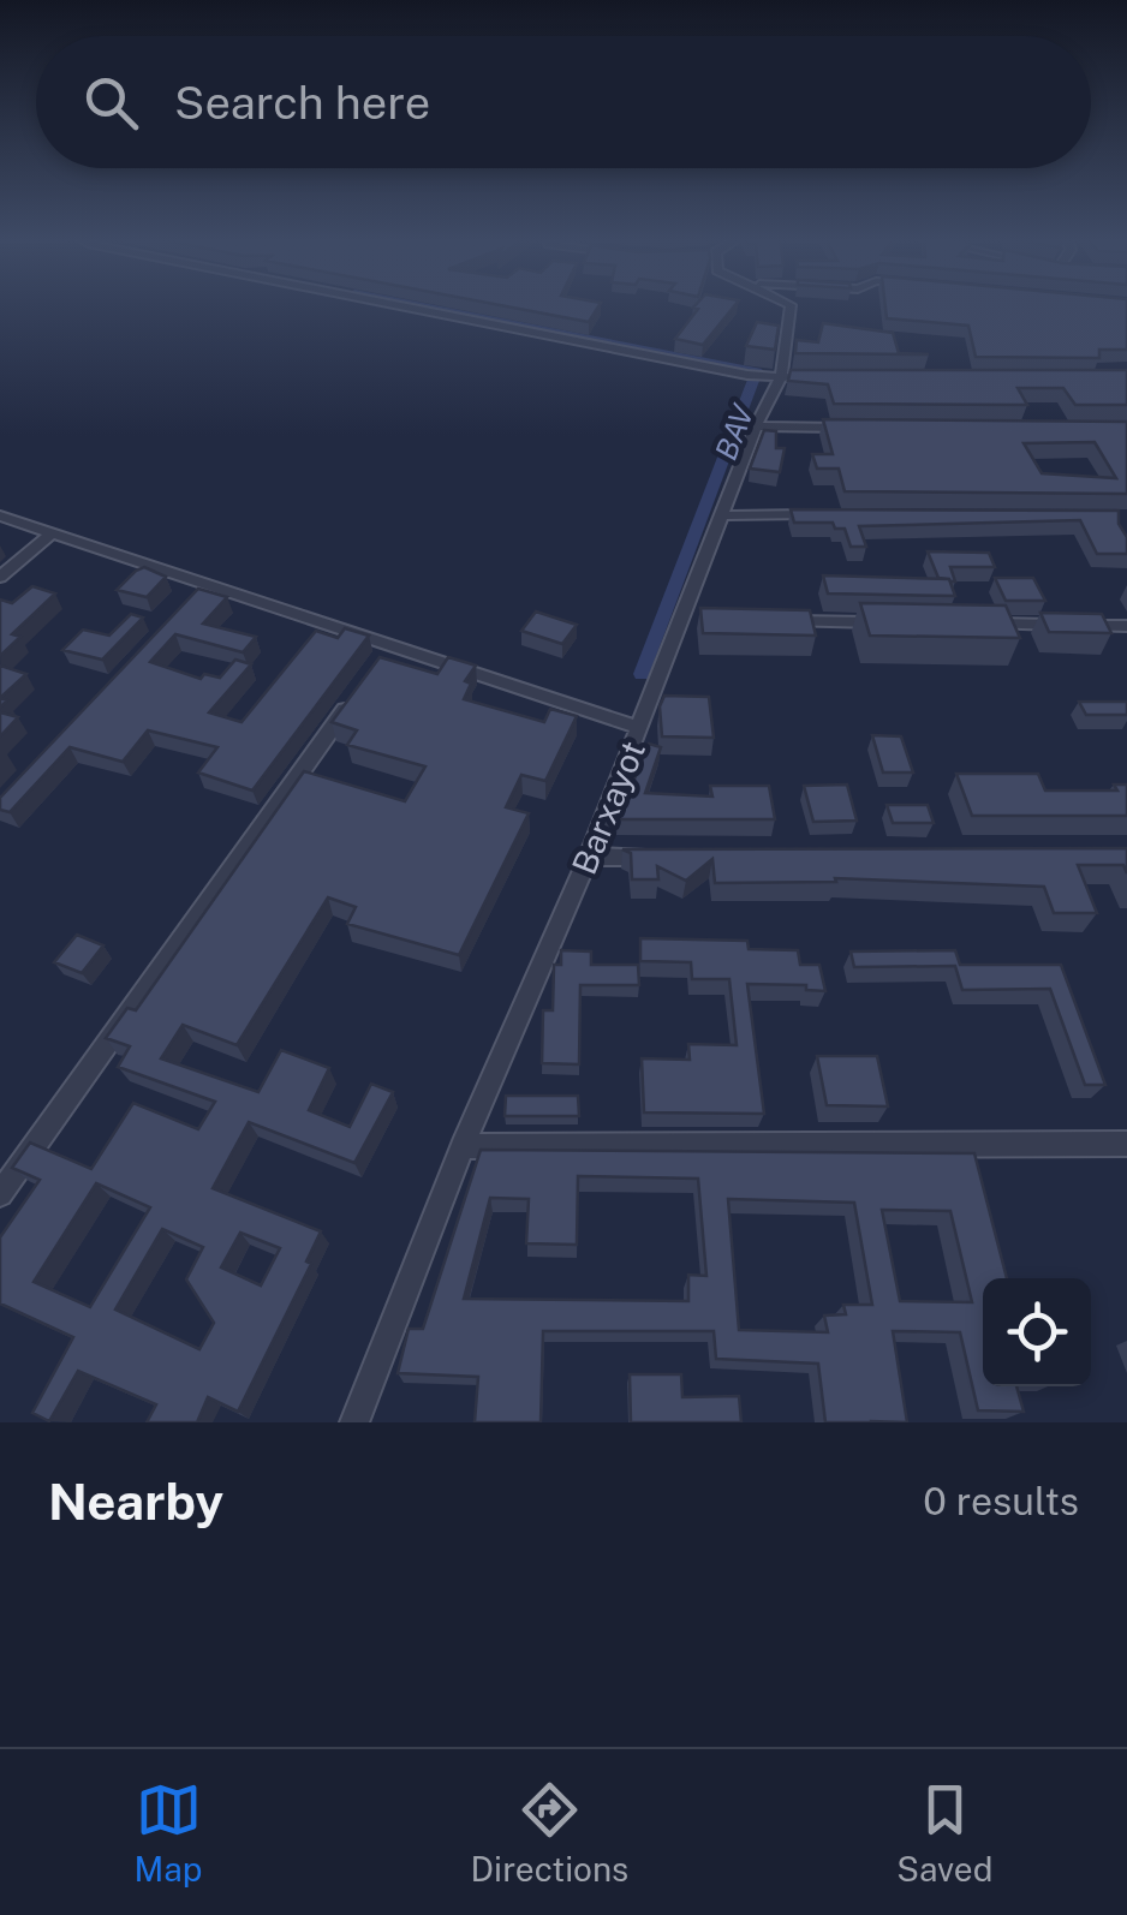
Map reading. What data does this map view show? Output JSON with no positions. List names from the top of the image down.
{
  "streets": {
    "street": ["Barxayot"]
  },
  "water": ["BAV"],
  "page": {
    "search": "Search here",
    "heading": ["Nearby", "0 results"],
    "nav": ["Map", "Directions", "Saved"]
  }
}
